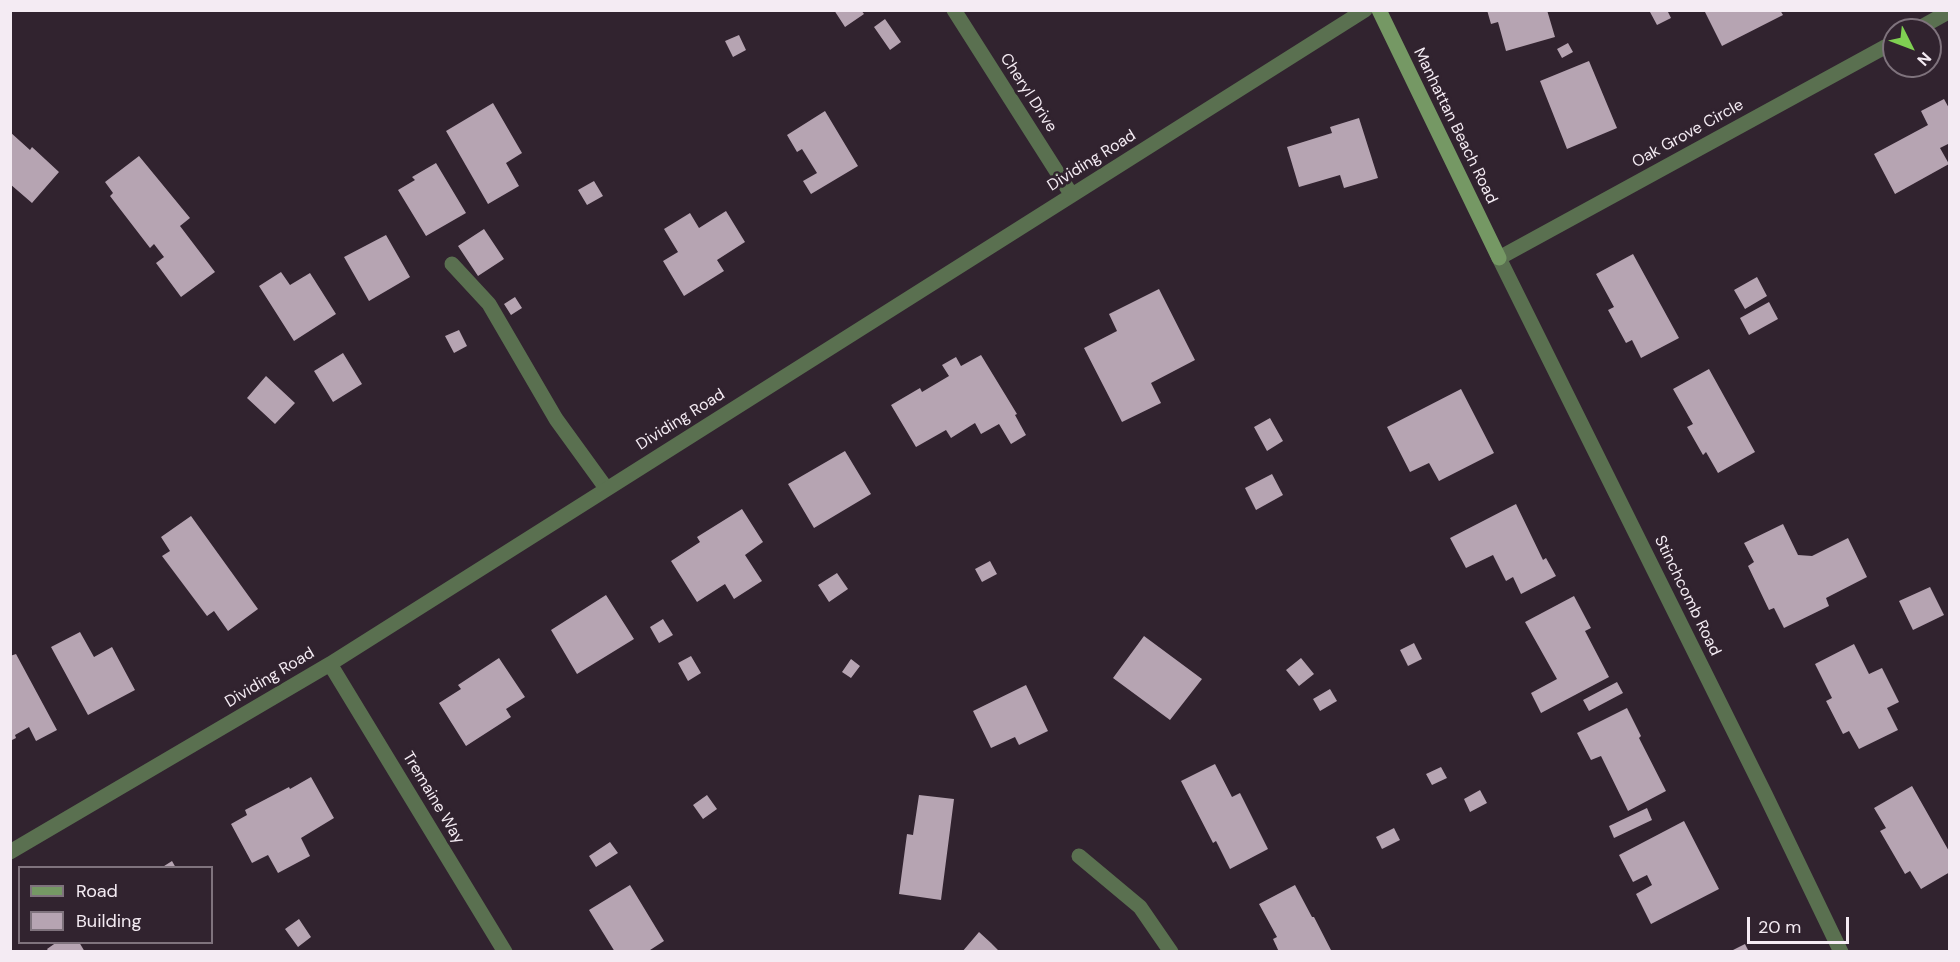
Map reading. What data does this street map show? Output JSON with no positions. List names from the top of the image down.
{
  "streets": {
    "street": [
      "Cheryl Drive",
      "Manhattan Beach Road",
      "Oak Grove Circle",
      "Dividing Road",
      "Stinchcomb Road",
      "Tremaine Way"
    ]
  },
  "crossings": [
    ["Cheryl Drive", "Dividing Road"],
    ["Manhattan Beach Road", "Oak Grove Circle"],
    ["Manhattan Beach Road", "Stinchcomb Road"],
    ["Oak Grove Circle", "Stinchcomb Road"],
    ["Dividing Road", "Tremaine Way"]
  ],
  "legend": ["Road", "Building"],
  "scale_bar": "20 m",
  "north": "bottom right"
}
